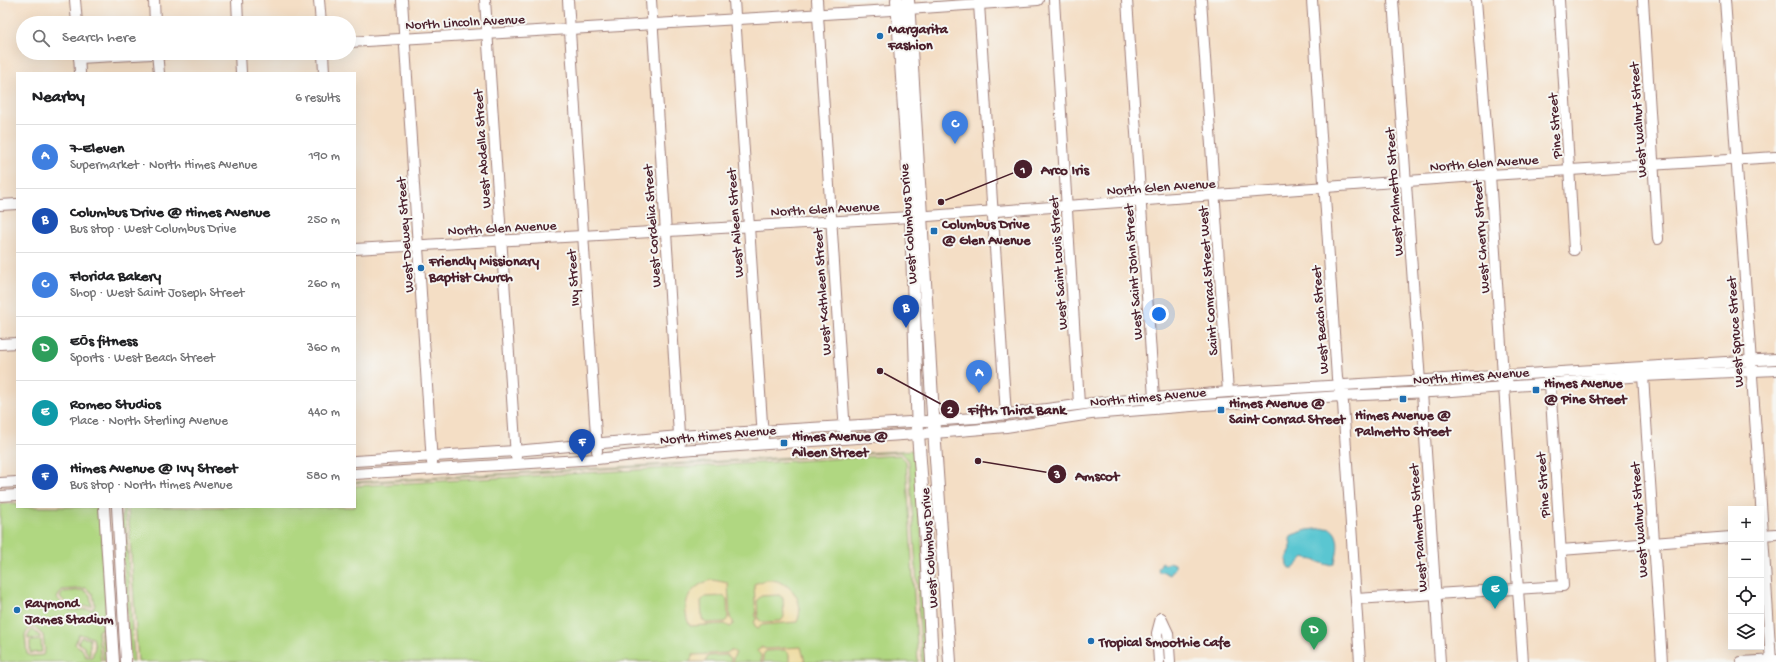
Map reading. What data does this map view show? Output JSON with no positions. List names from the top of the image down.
{
  "streets": {
    "main road": ["West Columbus Drive"],
    "street": [
      "North Lincoln Avenue",
      "West Walnut Street",
      "Pine Street",
      "West Abdella Street",
      "North Glen Avenue",
      "West Palmetto Street",
      "West Aileen Street",
      "West Cordelia Street",
      "West Dewey Street",
      "West Cherry Street",
      "West Saint Louis Street",
      "West Saint John Street",
      "Ivy Street",
      "Saint Conrad Street West",
      "West Kathleen Street",
      "West Beach Street",
      "West Spruce Street",
      "North Himes Avenue"
    ]
  },
  "crossings": [
    ["North Lincoln Avenue", "West Abdella Street"],
    ["North Lincoln Avenue", "West Aileen Street"],
    ["North Lincoln Avenue", "West Columbus Drive"],
    ["North Lincoln Avenue", "West Cordelia Street"],
    ["North Lincoln Avenue", "West Dewey Street"],
    ["North Lincoln Avenue", "Ivy Street"],
    ["North Lincoln Avenue", "West Kathleen Street"],
    ["West Walnut Street", "North Glen Avenue"],
    ["West Walnut Street", "North Himes Avenue"],
    ["Pine Street", "North Glen Avenue"],
    ["Pine Street", "North Himes Avenue"],
    ["West Abdella Street", "North Glen Avenue"],
    ["West Abdella Street", "North Himes Avenue"],
    ["North Glen Avenue", "West Palmetto Street"],
    ["North Glen Avenue", "West Aileen Street"],
    ["North Glen Avenue", "West Columbus Drive"],
    ["North Glen Avenue", "West Cordelia Street"],
    ["North Glen Avenue", "West Dewey Street"],
    ["North Glen Avenue", "West Cherry Street"],
    ["North Glen Avenue", "West Saint Louis Street"],
    ["North Glen Avenue", "West Saint John Street"],
    ["North Glen Avenue", "Ivy Street"],
    ["North Glen Avenue", "Saint Conrad Street West"],
    ["North Glen Avenue", "West Kathleen Street"],
    ["North Glen Avenue", "West Beach Street"],
    ["North Glen Avenue", "West Spruce Street"],
    ["West Palmetto Street", "North Himes Avenue"],
    ["West Aileen Street", "North Himes Avenue"],
    ["West Columbus Drive", "North Himes Avenue"],
    ["West Cordelia Street", "North Himes Avenue"],
    ["West Dewey Street", "North Himes Avenue"],
    ["West Cherry Street", "North Himes Avenue"],
    ["West Saint Louis Street", "North Himes Avenue"],
    ["West Saint John Street", "North Himes Avenue"],
    ["Ivy Street", "North Himes Avenue"],
    ["Saint Conrad Street West", "North Himes Avenue"],
    ["West Kathleen Street", "North Himes Avenue"],
    ["West Beach Street", "North Himes Avenue"],
    ["West Spruce Street", "North Himes Avenue"]
  ],
  "places": {
    "other": [
      "Margarita Fashion",
      "Arco Iris",
      "Friendly Missionary Baptist Church",
      "Fifth Third Bank",
      "Amscot",
      "Raymond James Stadium",
      "Tropical Smoothie Cafe"
    ],
    "transit": [
      "Columbus Drive @ Glen Avenue",
      "Himes Avenue @ Pine Street",
      "Himes Avenue @ Palmetto Street",
      "Himes Avenue @ Saint Conrad Street",
      "Himes Avenue @ Aileen Street"
    ]
  },
  "page": {
    "search": "Search here",
    "heading": ["Nearby", "6 results"],
    "pins": [
      "C",
      "B",
      "A",
      "F",
      "E",
      "D"
    ],
    "list": [
      {
        "mark": "A",
        "name": "7-Eleven",
        "note": "Supermarket · North Himes Avenue",
        "value": "190 m"
      },
      {
        "mark": "B",
        "name": "Columbus Drive @ Himes Avenue",
        "note": "Bus stop · West Columbus Drive",
        "value": "250 m"
      },
      {
        "mark": "C",
        "name": "Florida Bakery",
        "note": "Shop · West Saint Joseph Street",
        "value": "260 m"
      },
      {
        "mark": "D",
        "name": "Eōs fitness",
        "note": "Sports · West Beach Street",
        "value": "360 m"
      },
      {
        "mark": "E",
        "name": "Romeo Studios",
        "note": "Place · North Sterling Avenue",
        "value": "440 m"
      },
      {
        "mark": "F",
        "name": "Himes Avenue @ Ivy Street",
        "note": "Bus stop · North Himes Avenue",
        "value": "580 m"
      }
    ],
    "map_buttons": ["+", "−"]
  }
}
